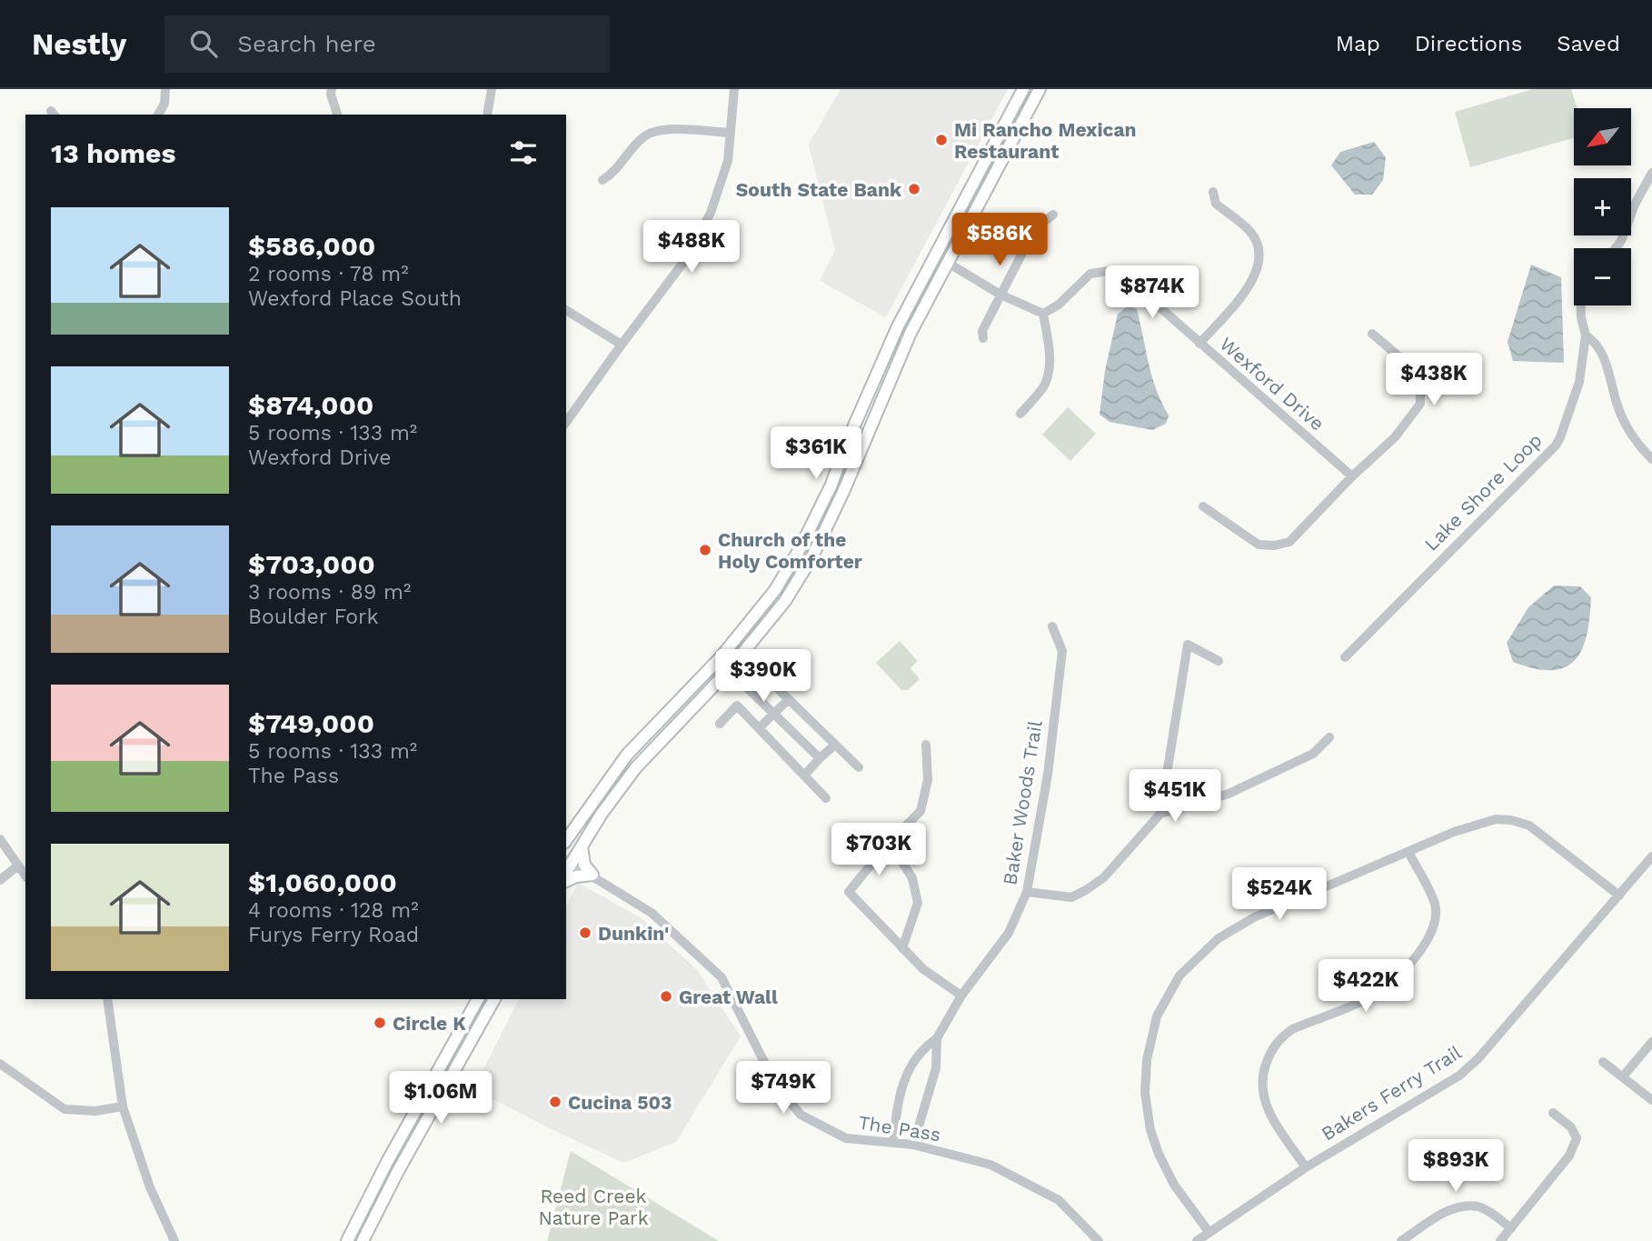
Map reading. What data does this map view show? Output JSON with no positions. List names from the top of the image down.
{
  "streets": {
    "street": [
      "Wexford Drive",
      "Lake Shore Loop",
      "Baker Woods Trail",
      "Bakers Ferry Trail",
      "The Pass"
    ]
  },
  "crossings": [
    ["Baker Woods Trail", "The Pass"]
  ],
  "parks": ["Reed Creek Nature Park"],
  "places": [
    "Mi Rancho Mexican Restaurant",
    "South State Bank",
    "Church of the Holy Comforter",
    "Dunkin'",
    "Great Wall",
    "Circle K",
    "Cucina 503"
  ],
  "north": "bottom left",
  "page": {
    "header": "Nestly",
    "search": "Search here",
    "nav": ["Map", "Directions", "Saved"],
    "map_buttons": ["+", "−"],
    "heading": "13 homes",
    "list": [
      {
        "name": "$586,000",
        "note": "2 rooms · 78 m² · Wexford Place South"
      },
      {
        "name": "$874,000",
        "note": "5 rooms · 133 m² · Wexford Drive"
      },
      {
        "name": "$703,000",
        "note": "3 rooms · 89 m² · Boulder Fork"
      },
      {
        "name": "$749,000",
        "note": "5 rooms · 133 m² · The Pass"
      },
      {
        "name": "$1,060,000",
        "note": "4 rooms · 128 m² · Furys Ferry Road"
      }
    ],
    "price": [
      "$586K",
      "$488K",
      "$874K",
      "$438K",
      "$361K",
      "$390K",
      "$451K",
      "$703K",
      "$524K",
      "$422K",
      "$749K",
      "$1.06M",
      "$893K"
    ]
  }
}
